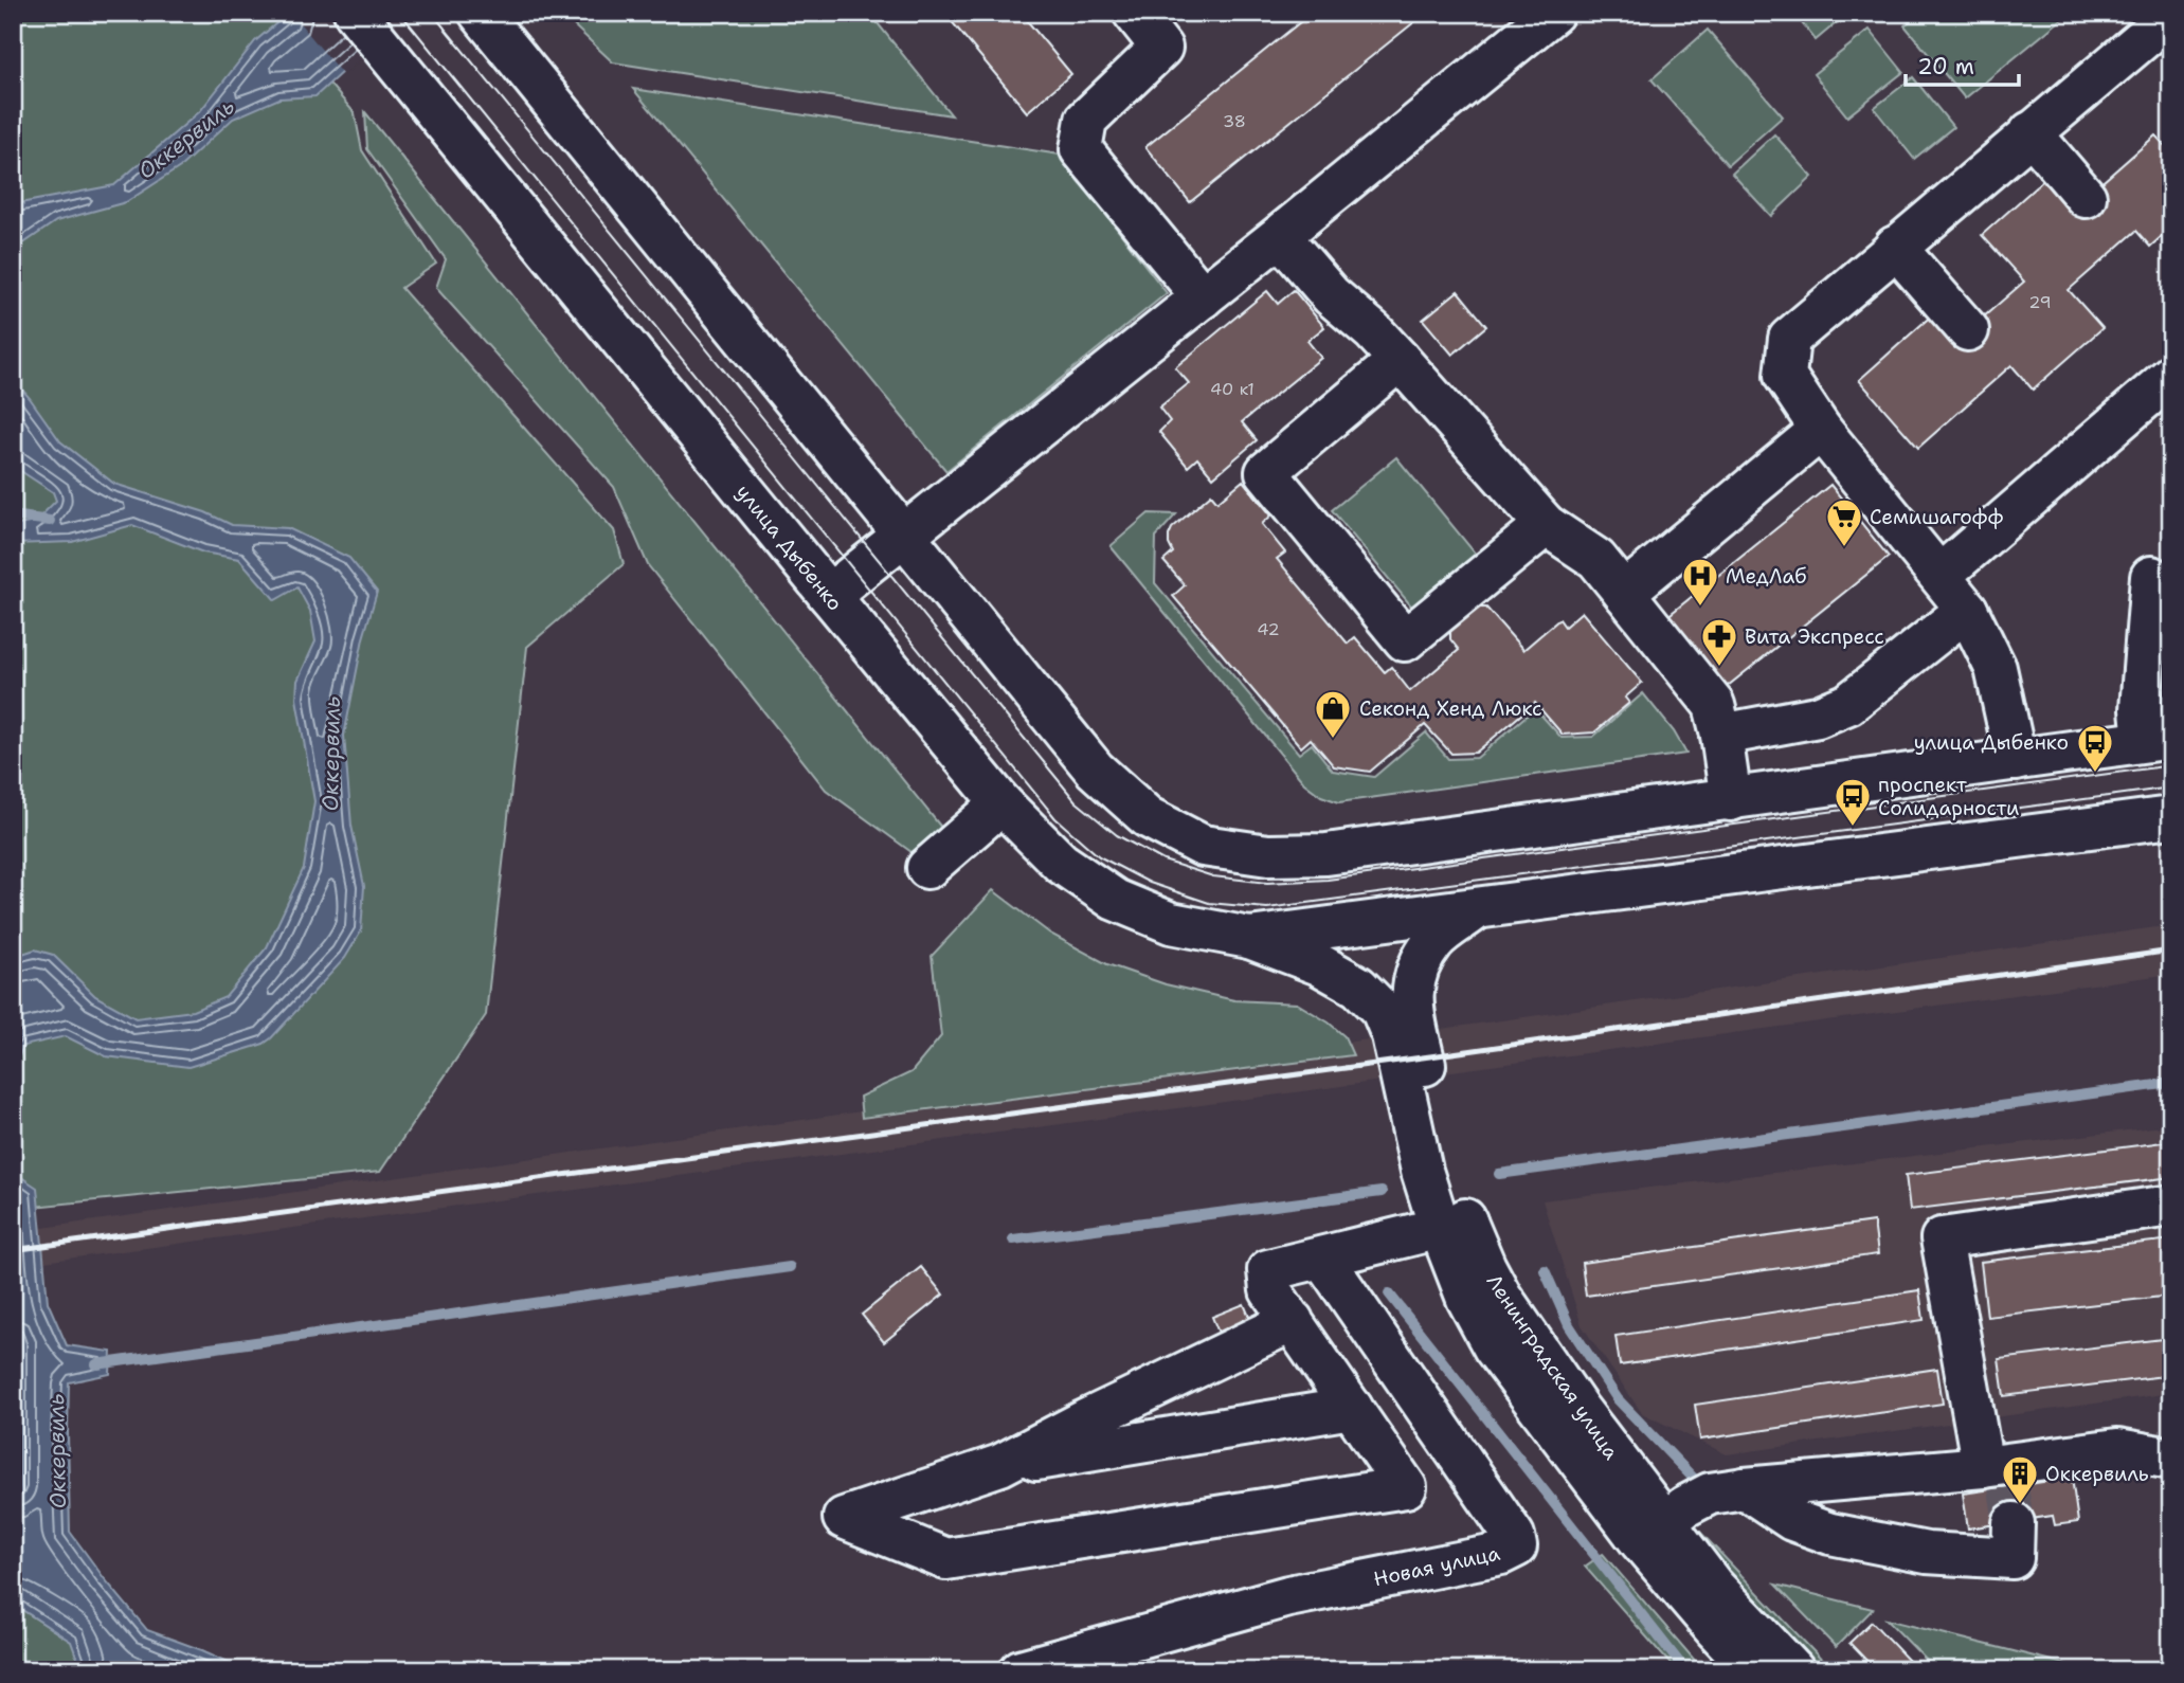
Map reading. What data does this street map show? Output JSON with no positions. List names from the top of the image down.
{
  "streets": {
    "main road": ["улица Дыбенко", "Ленинградская улица", "Новая улица"]
  },
  "water": ["Оккервиль"],
  "places": {
    "supermarket": ["Семишагофф"],
    "hospital": ["МедЛаб"],
    "pharmacy": ["Вита Экспресс"],
    "shop": ["Секонд Хенд Люкс"],
    "bus stop": ["улица Дыбенко", "проспект Солидарности"],
    "building": ["Оккервиль"]
  },
  "house_numbers": [
    "38",
    "29",
    "40 к1",
    "42"
  ],
  "scale_bar": "20 m"
}
